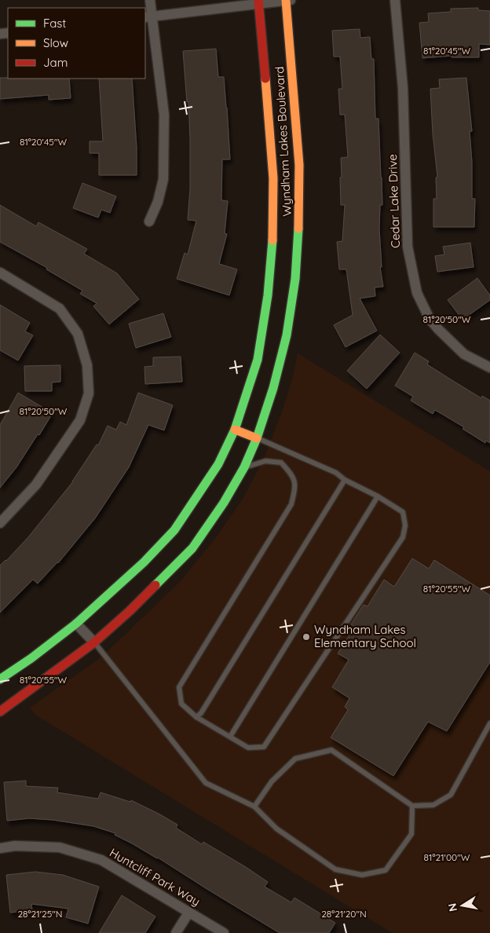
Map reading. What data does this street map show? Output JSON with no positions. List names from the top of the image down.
{
  "streets": {
    "street": ["Wyndham Lakes Boulevard", "Cedar Lake Drive", "Huntcliff Park Way"]
  },
  "places": ["Wyndham Lakes Elementary School"],
  "legend": ["Fast", "Slow", "Jam"],
  "north": "left",
  "coordinates": [
    "81°20'45\"W",
    "81°20'50\"W",
    "81°20'55\"W",
    "81°21'00\"W",
    "28°21'25\"N",
    "28°21'20\"N"
  ]
}
